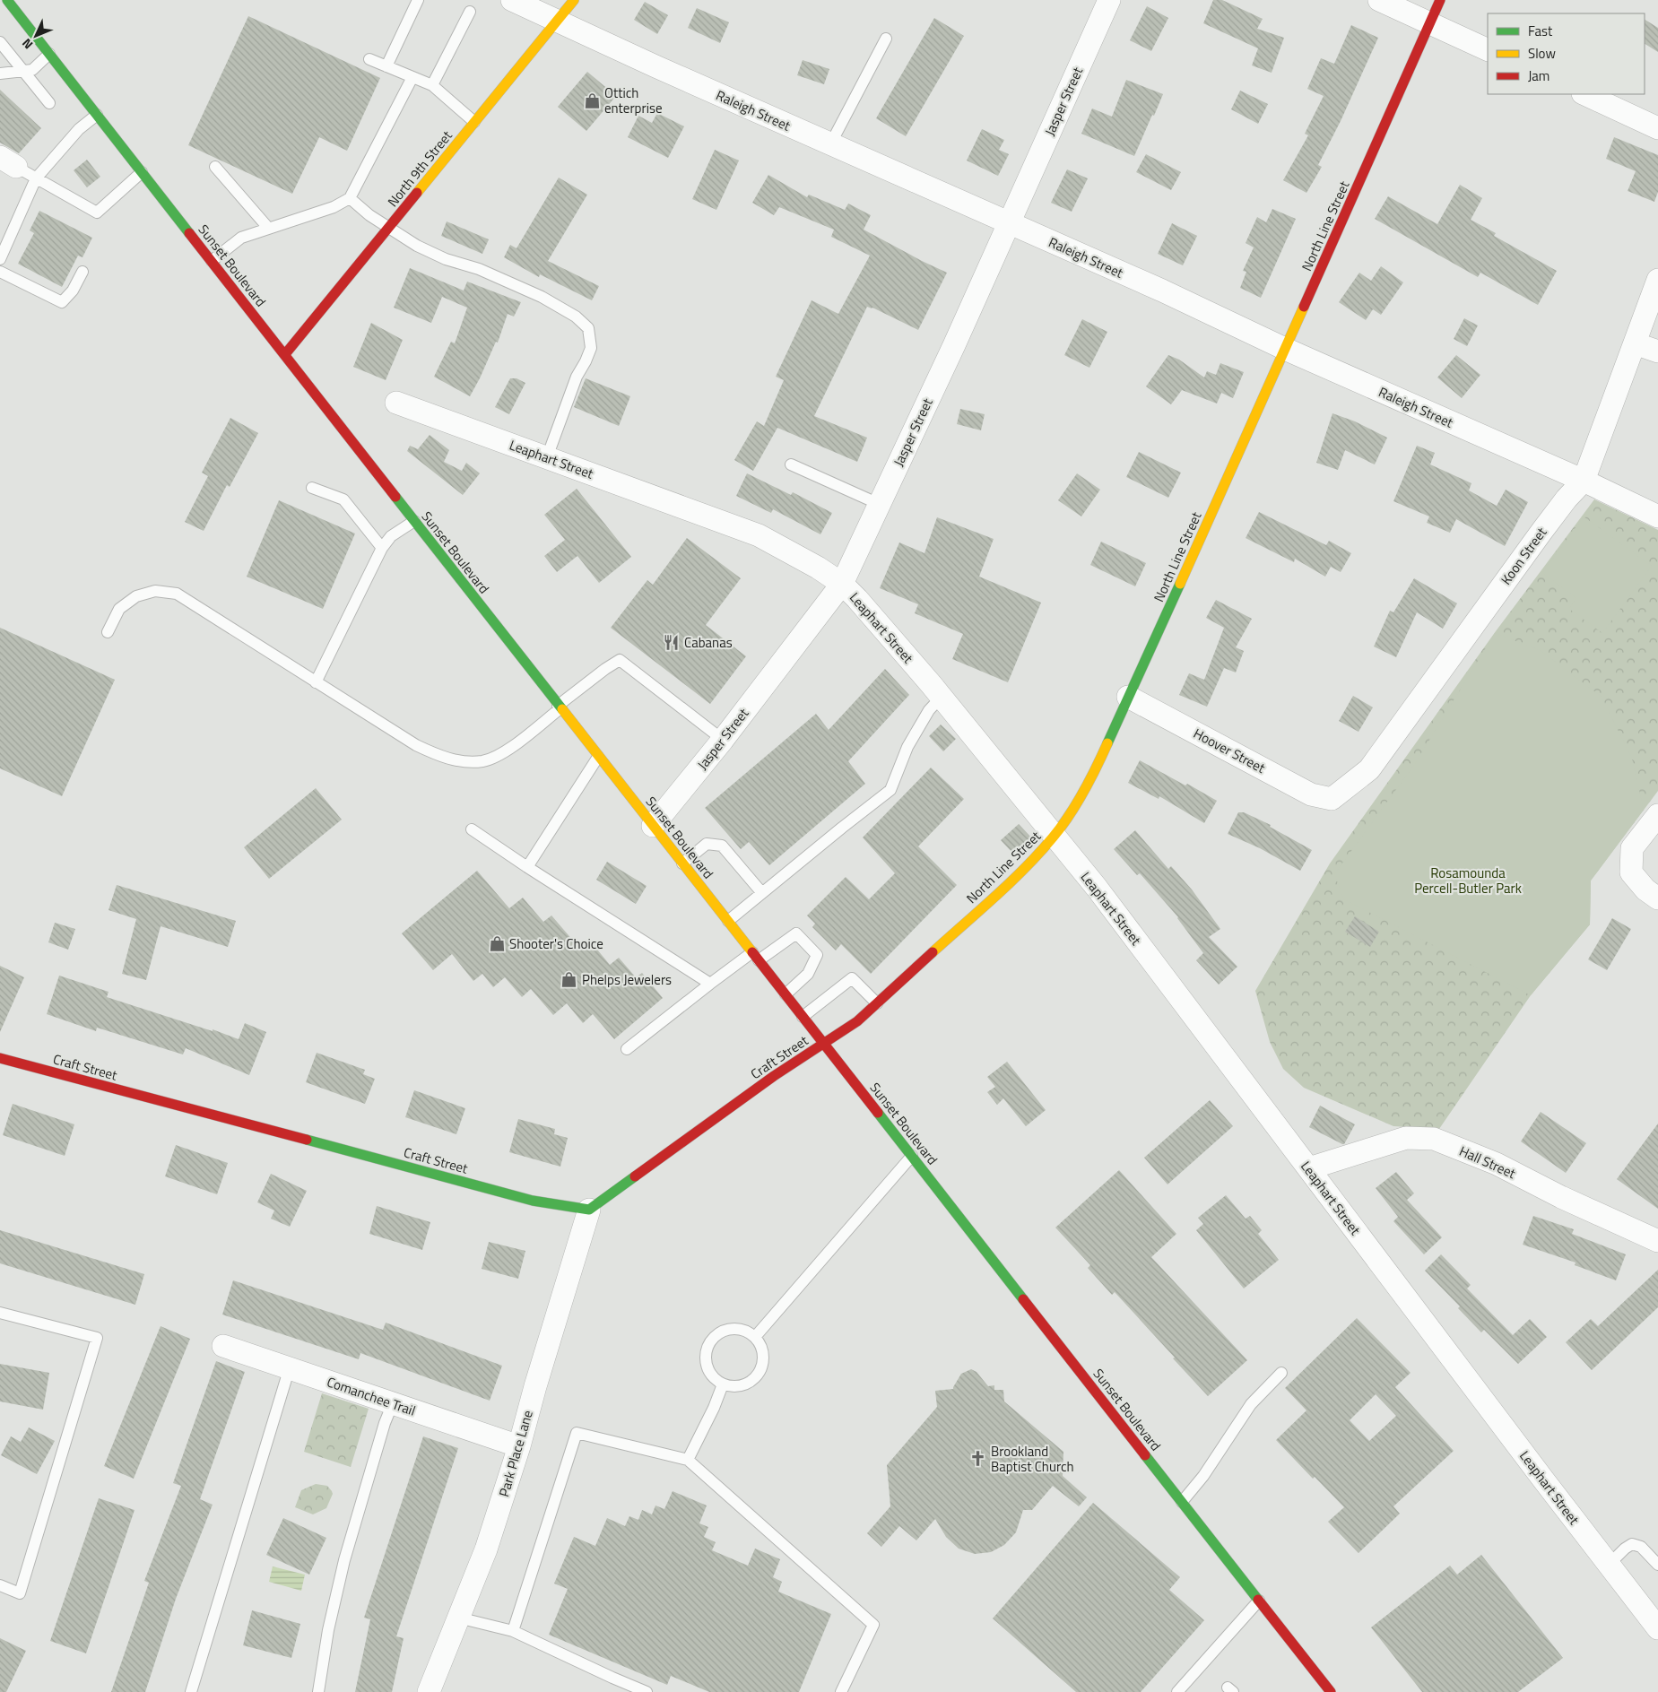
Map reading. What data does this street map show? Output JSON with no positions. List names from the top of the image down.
{
  "streets": {
    "street": [
      "Jasper Street",
      "Raleigh Street",
      "North 9th Street",
      "North Line Street",
      "Sunset Boulevard",
      "Leaphart Street",
      "Koon Street",
      "Hoover Street",
      "Craft Street",
      "Hall Street",
      "Comanchee Trail",
      "Park Place Lane"
    ]
  },
  "crossings": [
    ["Jasper Street", "Raleigh Street"],
    ["Jasper Street", "Sunset Boulevard"],
    ["Jasper Street", "Leaphart Street"],
    ["Raleigh Street", "North 9th Street"],
    ["Raleigh Street", "North Line Street"],
    ["Raleigh Street", "Koon Street"],
    ["North 9th Street", "Sunset Boulevard"],
    ["North Line Street", "Sunset Boulevard"],
    ["North Line Street", "Leaphart Street"],
    ["North Line Street", "Hoover Street"],
    ["North Line Street", "Craft Street"],
    ["Sunset Boulevard", "Craft Street"],
    ["Leaphart Street", "Hall Street"],
    ["Koon Street", "Hoover Street"],
    ["Craft Street", "Park Place Lane"],
    ["Comanchee Trail", "Park Place Lane"]
  ],
  "parks": ["Rosamounda Percell-Butler Park"],
  "places": {
    "shop": ["Ottich enterprise", "Shooter's Choice", "Phelps Jewelers"],
    "restaurant": ["Cabanas"],
    "church": ["Brookland Baptist Church"]
  },
  "legend": ["Fast", "Slow", "Jam"],
  "north": "bottom left"
}
